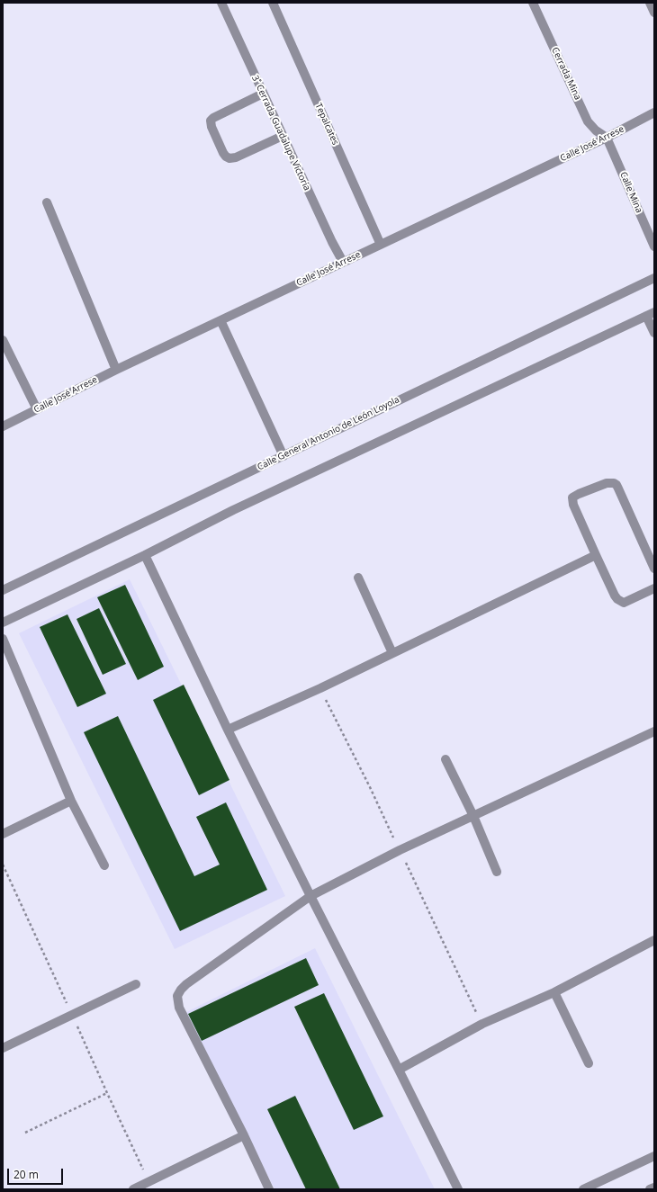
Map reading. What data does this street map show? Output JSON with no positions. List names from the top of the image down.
{
  "streets": {
    "street": [
      "Cerrada Mina",
      "Tepalcates",
      "3˚ Cerrada Guadalupe Victoria",
      "Calle José Arrese",
      "Calle Mina",
      "Calle General Antonio de León Loyola"
    ]
  },
  "crossings": [
    ["Cerrada Mina", "Calle José Arrese"],
    ["Cerrada Mina", "Calle Mina"],
    ["Tepalcates", "Calle José Arrese"],
    ["3˚ Cerrada Guadalupe Victoria", "Calle José Arrese"],
    ["Calle José Arrese", "Calle Mina"]
  ],
  "scale_bar": "20 m"
}
